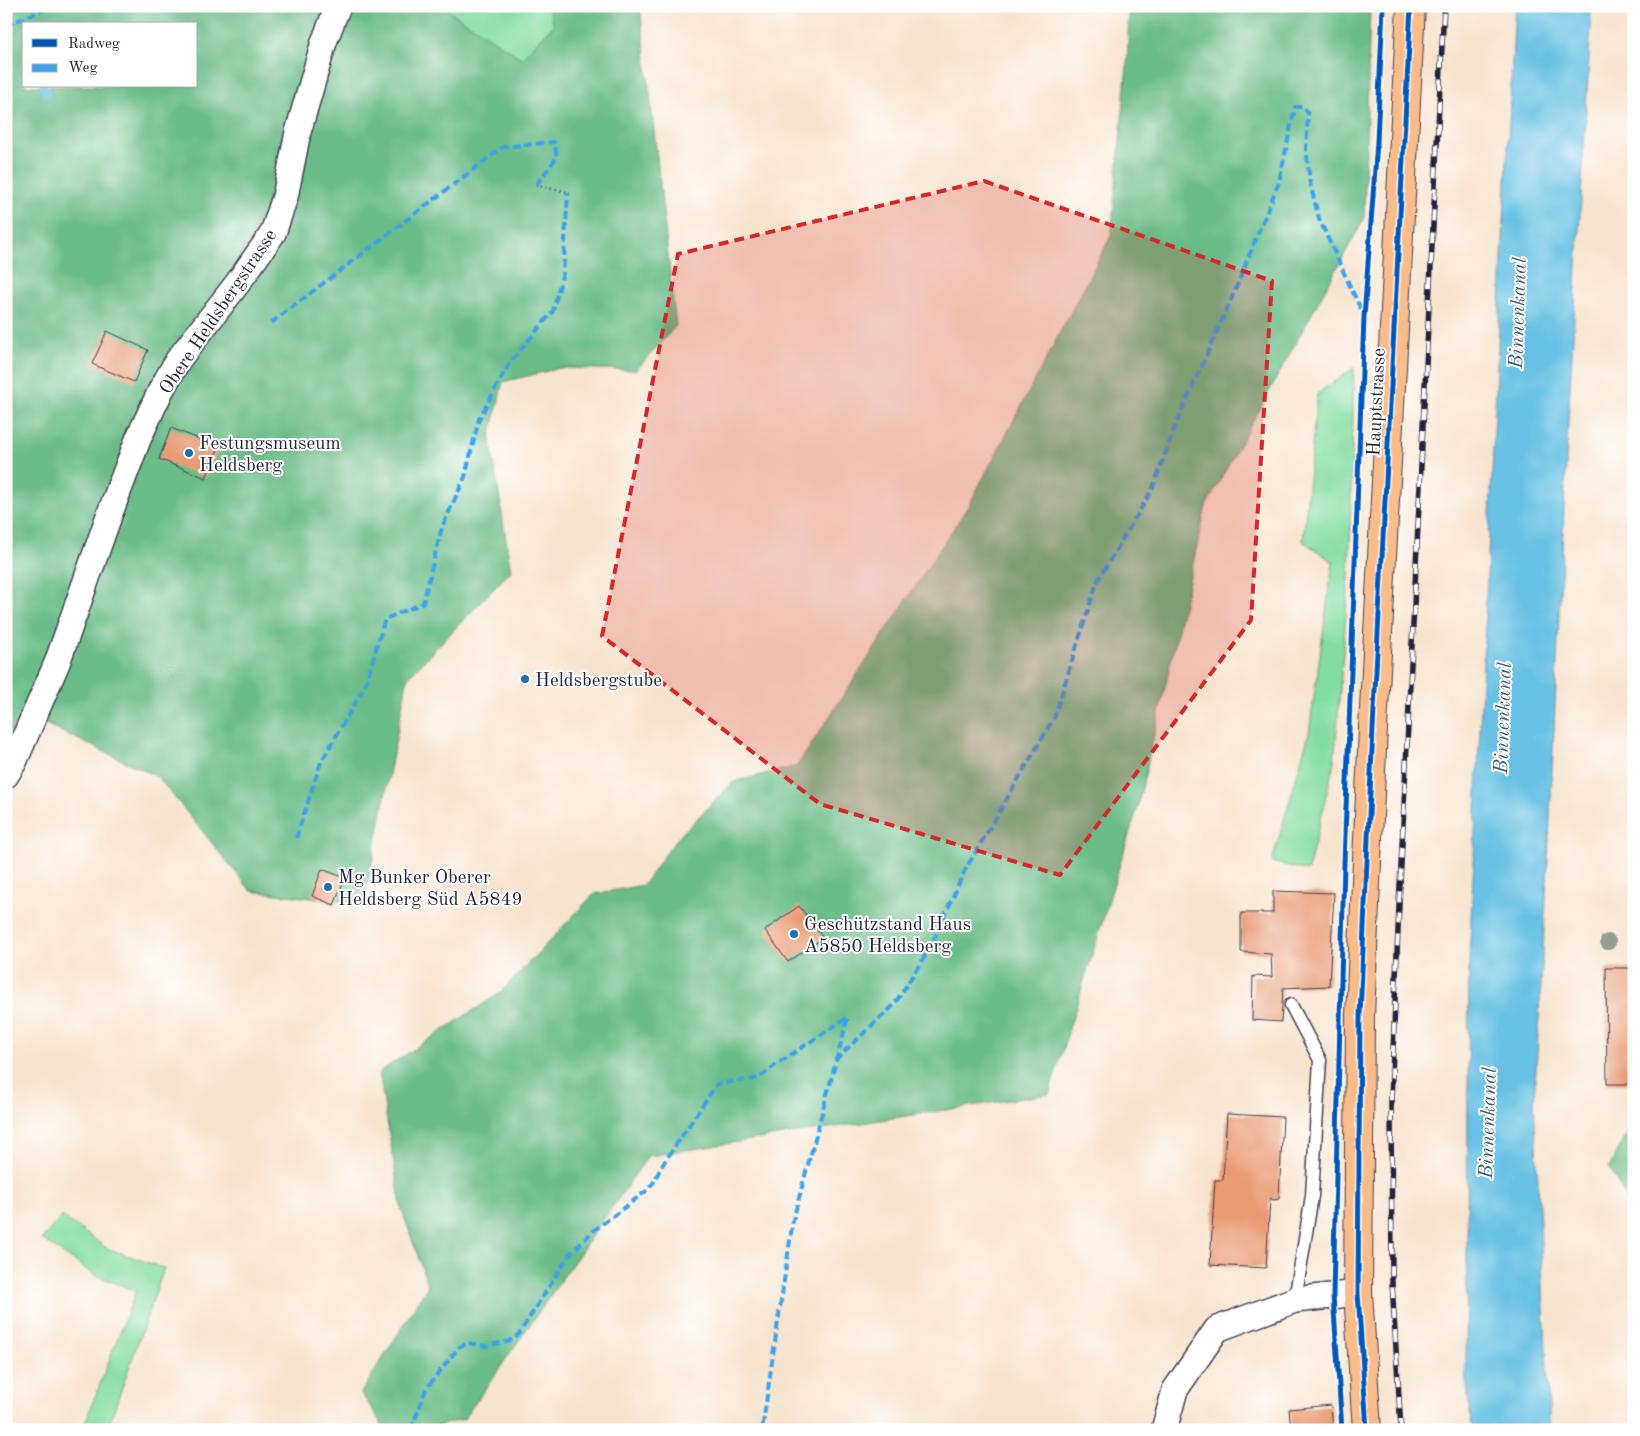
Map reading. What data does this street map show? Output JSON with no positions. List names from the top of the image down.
{
  "streets": {
    "main road": ["Hauptstrasse"],
    "street": ["Obere Heldsbergstrasse"]
  },
  "water": ["Binnenkanal"],
  "places": [
    "Festungsmuseum Heldsberg",
    "Heldsbergstube",
    "Mg Bunker Oberer Heldsberg Süd A5849",
    "Geschützstand Haus A5850 Heldsberg"
  ],
  "legend": ["Radweg", "Weg"]
}
